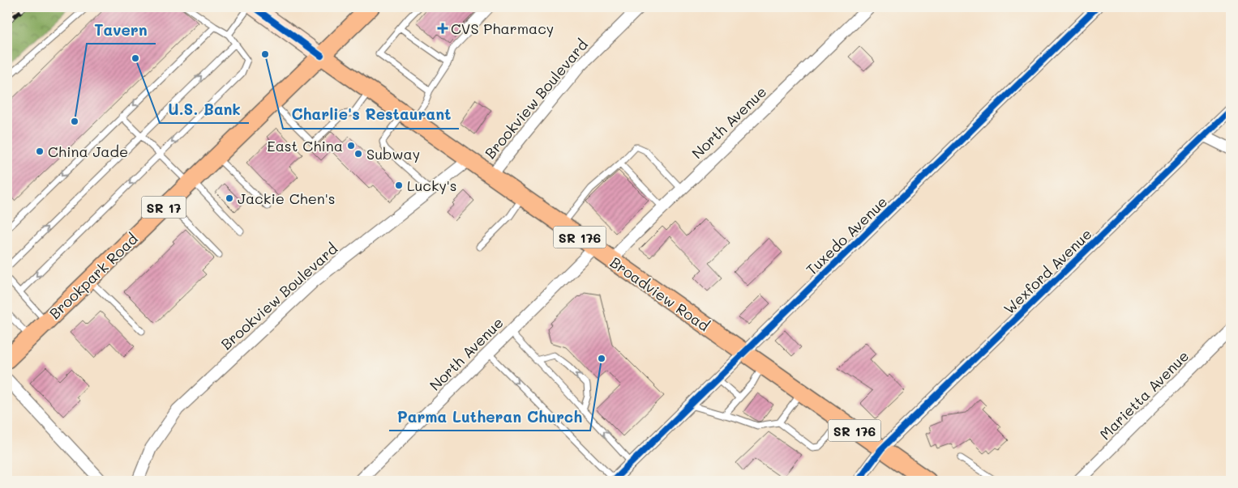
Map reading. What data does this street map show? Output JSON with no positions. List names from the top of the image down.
{
  "streets": {
    "main road": [
      "SR 17",
      "SR 176",
      "Brookpark Road",
      "Broadview Road"
    ],
    "street": [
      "Brookview Boulevard",
      "North Avenue",
      "Tuxedo Avenue",
      "Wexford Avenue",
      "Marietta Avenue"
    ]
  },
  "crossings": [
    ["Brookview Boulevard", "Broadview Road"],
    ["North Avenue", "Broadview Road"],
    ["Tuxedo Avenue", "Broadview Road"],
    ["Wexford Avenue", "Broadview Road"],
    ["Brookpark Road", "Broadview Road"]
  ],
  "places": {
    "health": ["CVS Pharmacy"],
    "other": [
      "Charlie's Restaurant",
      "U.S. Bank",
      "Tavern",
      "East China",
      "China Jade",
      "Subway",
      "Lucky's",
      "Jackie Chen's",
      "Parma Lutheran Church"
    ]
  }
}
